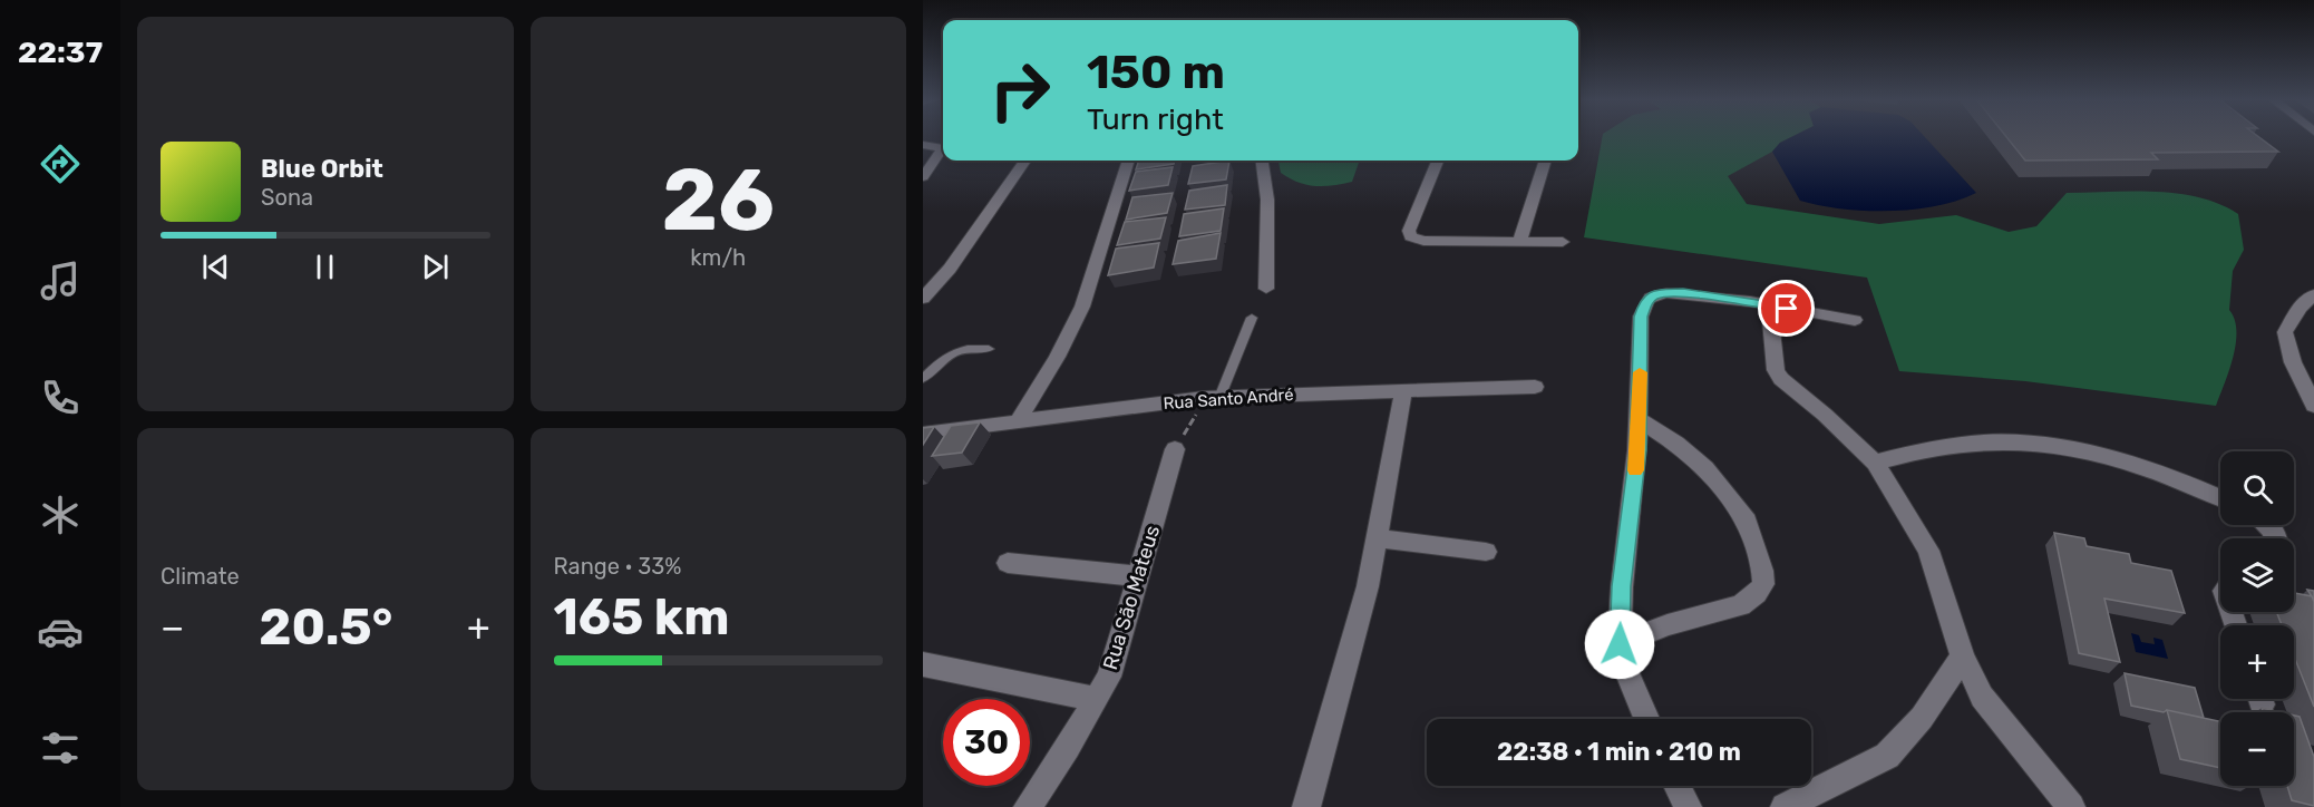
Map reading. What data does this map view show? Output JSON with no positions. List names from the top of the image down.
{
  "streets": {
    "street": ["Rua Santo André", "Rua São Mateus"]
  },
  "page": {
    "tabs": "22:37",
    "tile": [
      ["26", "km/h"],
      "Climate",
      ["Range · 33%", "165 km"]
    ],
    "turn": ["150 m", "Turn right"],
    "song": ["Blue Orbit", "Sona"],
    "map_buttons": ["+", "−"],
    "heat": ["−", "20.5°", "+"],
    "limit": "30",
    "trip": "22:38 · 1 min · 210 m"
  }
}
